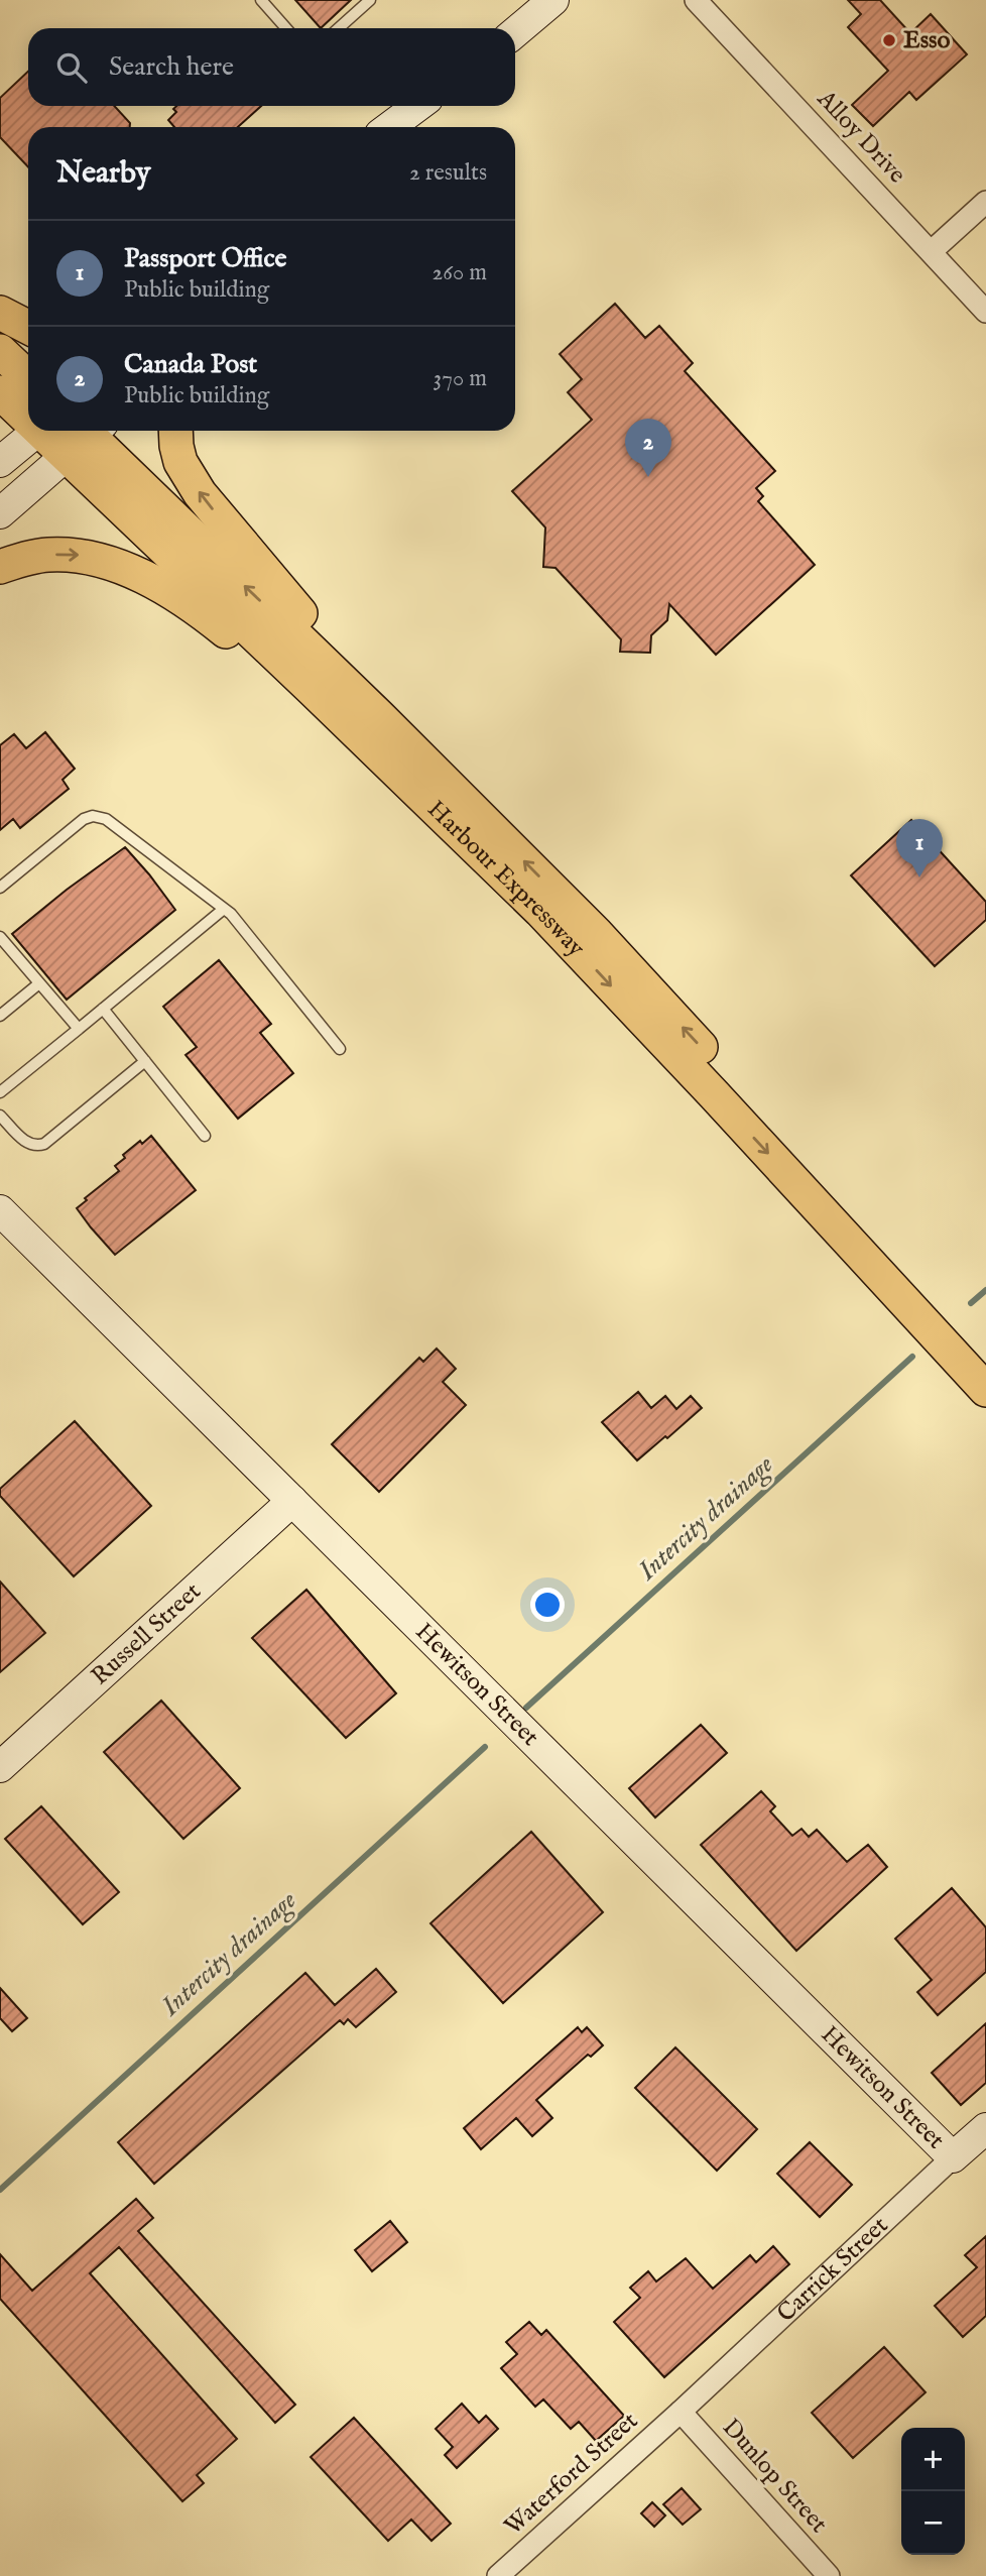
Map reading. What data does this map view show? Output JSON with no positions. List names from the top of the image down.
{
  "streets": {
    "main road": ["Harbour Expressway"],
    "street": [
      "Alloy Drive",
      "Russell Street",
      "Hewitson Street",
      "Carrick Street",
      "Waterford Street",
      "Dunlop Street"
    ]
  },
  "crossings": [
    ["Russell Street", "Hewitson Street"],
    ["Hewitson Street", "Carrick Street"],
    ["Carrick Street", "Waterford Street"],
    ["Carrick Street", "Dunlop Street"],
    ["Waterford Street", "Dunlop Street"]
  ],
  "water": ["Intercity drainage"],
  "places": ["Esso"],
  "page": {
    "search": "Search here",
    "heading": ["Nearby", "2 results"],
    "list": [
      {
        "mark": "1",
        "name": "Passport Office",
        "note": "Public building",
        "value": "260 m"
      },
      {
        "mark": "2",
        "name": "Canada Post",
        "note": "Public building",
        "value": "370 m"
      }
    ],
    "pins": ["2", "1"],
    "map_buttons": ["+", "−"]
  }
}
